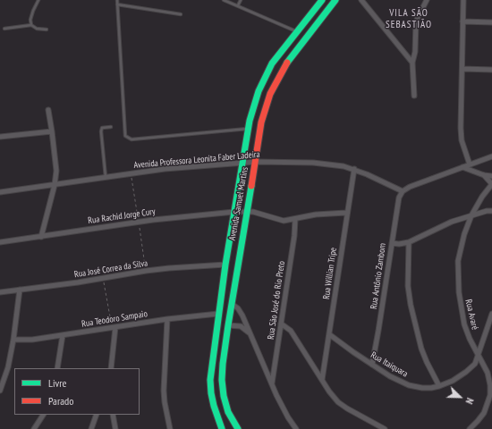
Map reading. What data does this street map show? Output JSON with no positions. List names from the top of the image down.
{
  "streets": {
    "main road": ["Avenida Samuel Martins"],
    "street": [
      "Avenida Professora Leonita Faber Ladeira",
      "Rua Rachid Jorge Cury",
      "Rua José Correa da Silva",
      "Rua Willian Tripe",
      "Rua Antônio Zambom",
      "Rua São José do Rio Preto",
      "Rua Avaré",
      "Rua Teodoro Sampaio",
      "Rua Itaiquara"
    ]
  },
  "crossings": [
    ["Avenida Professora Leonita Faber Ladeira", "Avenida Samuel Martins"],
    ["Avenida Professora Leonita Faber Ladeira", "Rua Willian Tripe"],
    ["Avenida Professora Leonita Faber Ladeira", "Rua Antônio Zambom"],
    ["Avenida Samuel Martins", "Rua Rachid Jorge Cury"],
    ["Avenida Samuel Martins", "Rua José Correa da Silva"],
    ["Avenida Samuel Martins", "Rua Teodoro Sampaio"],
    ["Rua Rachid Jorge Cury", "Rua Willian Tripe"],
    ["Rua Rachid Jorge Cury", "Rua São José do Rio Preto"],
    ["Rua Willian Tripe", "Rua Itaiquara"],
    ["Rua Antônio Zambom", "Rua Itaiquara"],
    ["Rua Avaré", "Rua Itaiquara"]
  ],
  "districts": ["VILA SÃO SEBASTIÃO"],
  "legend": ["Livre", "Parado"],
  "north": "bottom right"
}
